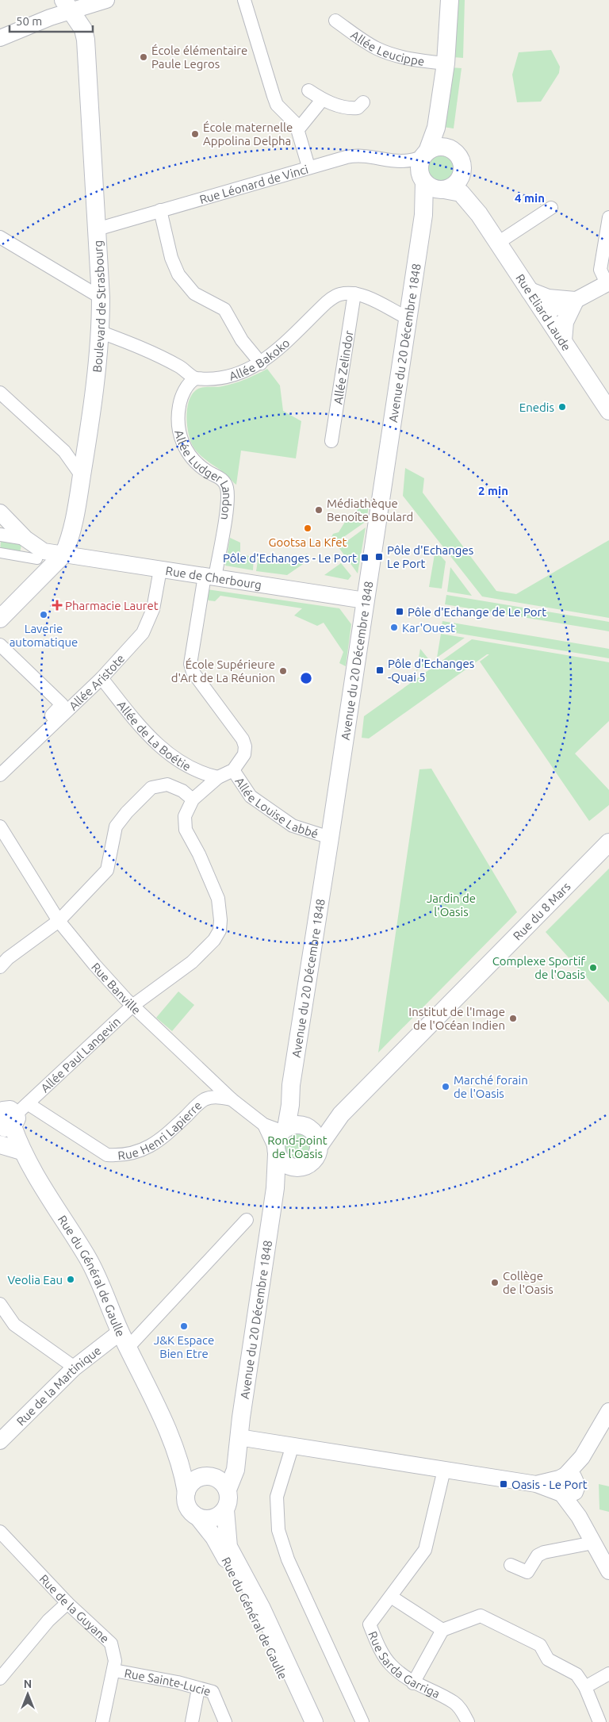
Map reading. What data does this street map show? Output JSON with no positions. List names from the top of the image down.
{
  "streets": {
    "main road": [
      "Boulevard de Strasbourg",
      "Rue Eliard Laude",
      "Avenue du 20 Décembre 1848",
      "Rue du 8 Mars",
      "Rue du Général de Gaulle"
    ],
    "street": [
      "Allée Leucippe",
      "Rue Léonard de Vinci",
      "Allée Bakoko",
      "Allée Zelindor",
      "Allée Ludger Landon",
      "Rue de Cherbourg",
      "Allée Aristote",
      "Allée de La Boétie",
      "Allée Louise Labbé",
      "Rue Banville",
      "Allée Paul Langevin",
      "Rue Henri Lapierre",
      "Rue de la Martinique",
      "Rue de la Guyane",
      "Rue Sarda Garriga",
      "Rue Sainte-Lucie"
    ]
  },
  "crossings": [
    ["Rue Léonard de Vinci", "Boulevard de Strasbourg"],
    ["Rue Léonard de Vinci", "Rue Eliard Laude"],
    ["Rue Léonard de Vinci", "Avenue du 20 Décembre 1848"],
    ["Boulevard de Strasbourg", "Rue de Cherbourg"],
    ["Rue Eliard Laude", "Avenue du 20 Décembre 1848"],
    ["Avenue du 20 Décembre 1848", "Allée Bakoko"],
    ["Avenue du 20 Décembre 1848", "Rue de Cherbourg"],
    ["Avenue du 20 Décembre 1848", "Allée Louise Labbé"],
    ["Avenue du 20 Décembre 1848", "Rue du 8 Mars"],
    ["Avenue du 20 Décembre 1848", "Rue Banville"],
    ["Avenue du 20 Décembre 1848", "Rue du Général de Gaulle"],
    ["Allée Bakoko", "Allée Zelindor"],
    ["Allée Bakoko", "Allée Ludger Landon"],
    ["Allée Ludger Landon", "Rue de Cherbourg"],
    ["Allée Ludger Landon", "Allée Louise Labbé"],
    ["Rue de Cherbourg", "Allée Aristote"],
    ["Rue de Cherbourg", "Allée Louise Labbé"],
    ["Allée Aristote", "Allée de La Boétie"],
    ["Rue du 8 Mars", "Rue Banville"],
    ["Rue Banville", "Allée Paul Langevin"],
    ["Rue Banville", "Rue Henri Lapierre"],
    ["Allée Paul Langevin", "Rue Henri Lapierre"],
    ["Allée Paul Langevin", "Rue du Général de Gaulle"],
    ["Rue Henri Lapierre", "Rue du Général de Gaulle"],
    ["Rue du Général de Gaulle", "Rue de la Martinique"],
    ["Rue de la Guyane", "Rue Sainte-Lucie"]
  ],
  "parks": ["Jardin de l'Oasis", "Rond-point de l'Oasis"],
  "places": {
    "other": [
      "École élémentaire Paule Legros",
      "École maternelle Appolina Delpha",
      "Enedis",
      "Médiathèque Benoîte Boulard",
      "Gootsa La Kfet",
      "Laverie automatique",
      "Kar'Ouest",
      "École Supérieure d'Art de La Réunion",
      "Complexe Sportif de l'Oasis",
      "Institut de l'Image de l'Océan Indien",
      "Marché forain de l'Oasis",
      "Veolia Eau",
      "Collège de l'Oasis",
      "J&K Espace Bien Etre"
    ],
    "transit": [
      "Pôle d'Echanges Le Port",
      "Pôle d'Echanges - Le Port",
      "Pôle d'Echange de Le Port",
      "Pôle d'Echanges -Quai 5",
      "Oasis - Le Port"
    ],
    "health": ["Pharmacie Lauret"]
  },
  "scale_bar": "50 m",
  "north": "top",
  "rings": ["4 min", "2 min"]
}
